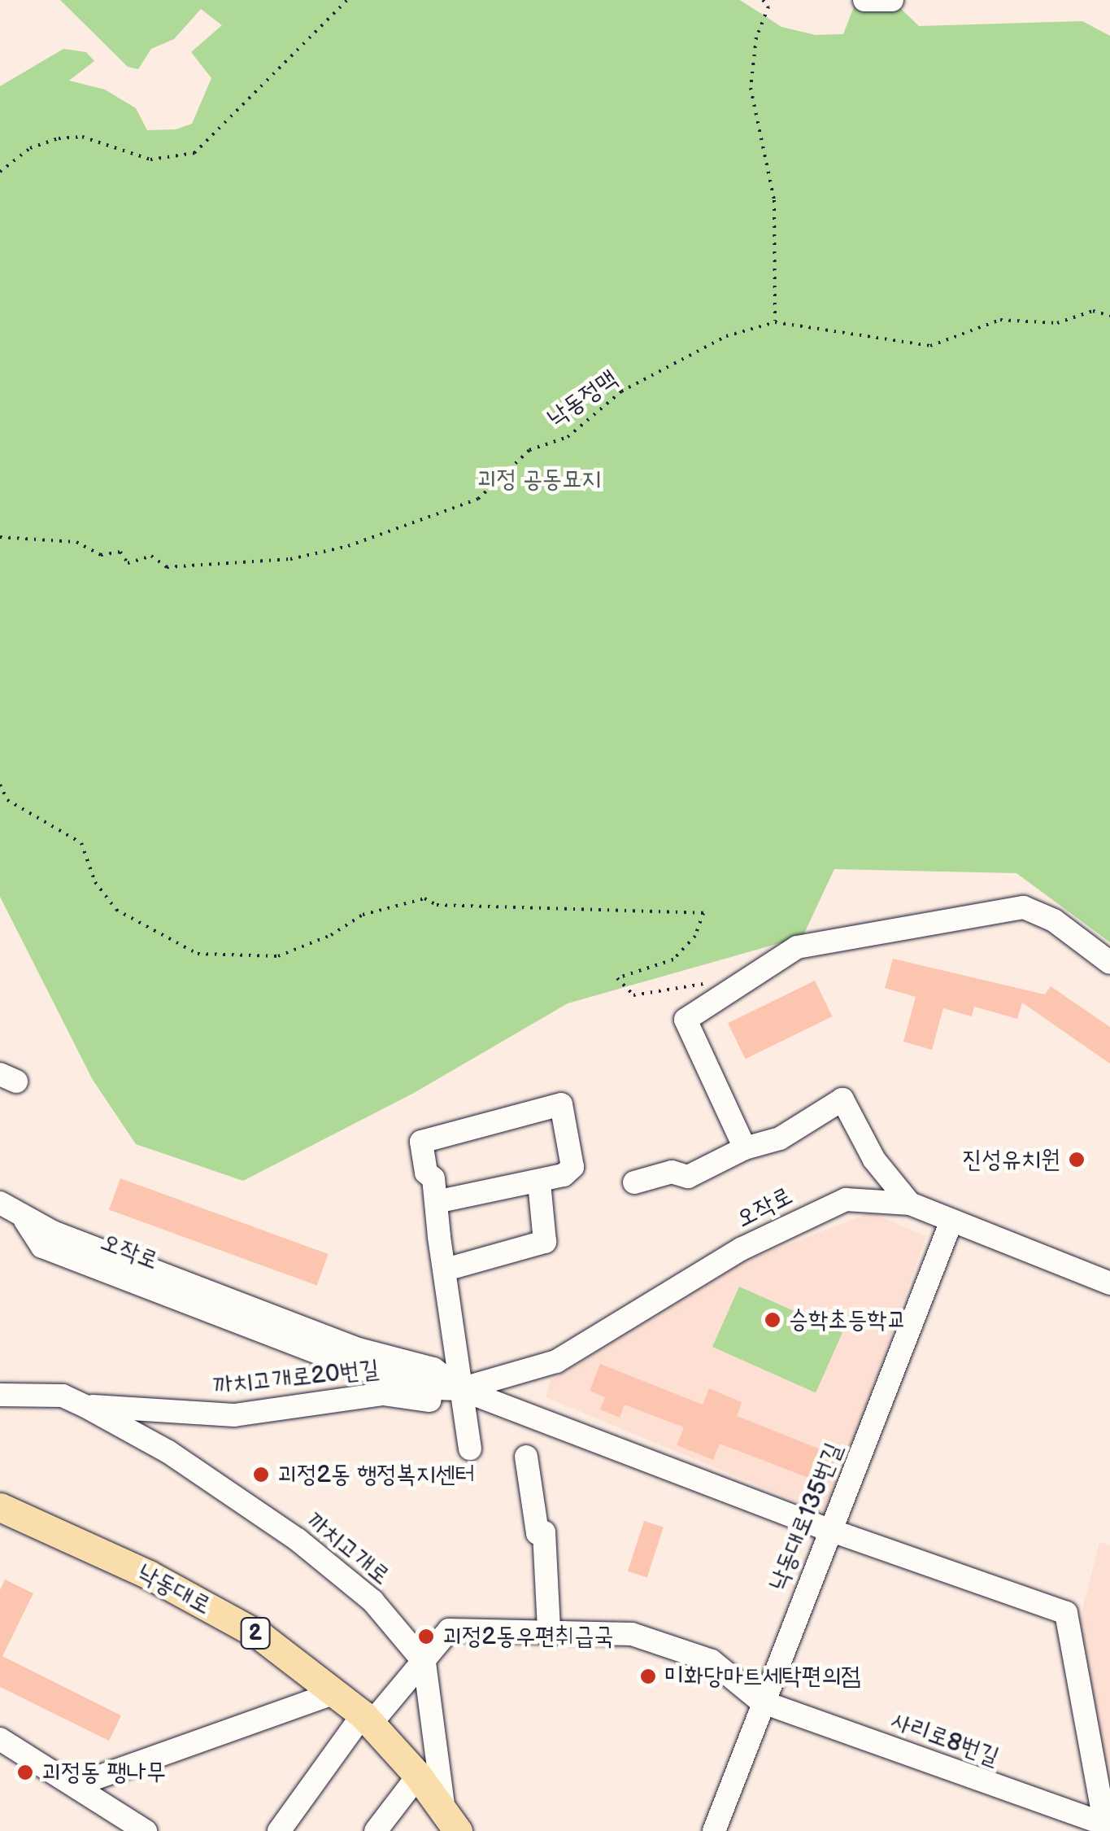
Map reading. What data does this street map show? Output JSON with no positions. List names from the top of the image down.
{
  "streets": {
    "main road": ["낙동대로", "2"],
    "street": [
      "오작로",
      "까치고개로20번길",
      "낙동대로135번길",
      "까치고개로",
      "사리로8번길"
    ],
    "path": ["낙동정맥"]
  },
  "crossings": [
    ["오작로", "까치고개로20번길"],
    ["오작로", "낙동대로135번길"],
    ["까치고개로20번길", "까치고개로"],
    ["낙동대로135번길", "사리로8번길"],
    ["까치고개로", "사리로8번길"]
  ],
  "parks": ["괴정 공동묘지"],
  "places": [
    "진성유치원",
    "승학초등학교",
    "괴정2동 행정복지센터",
    "괴정2동우편취급국",
    "미화당마트세탁편의점",
    "괴정동 팽나무"
  ]
}
